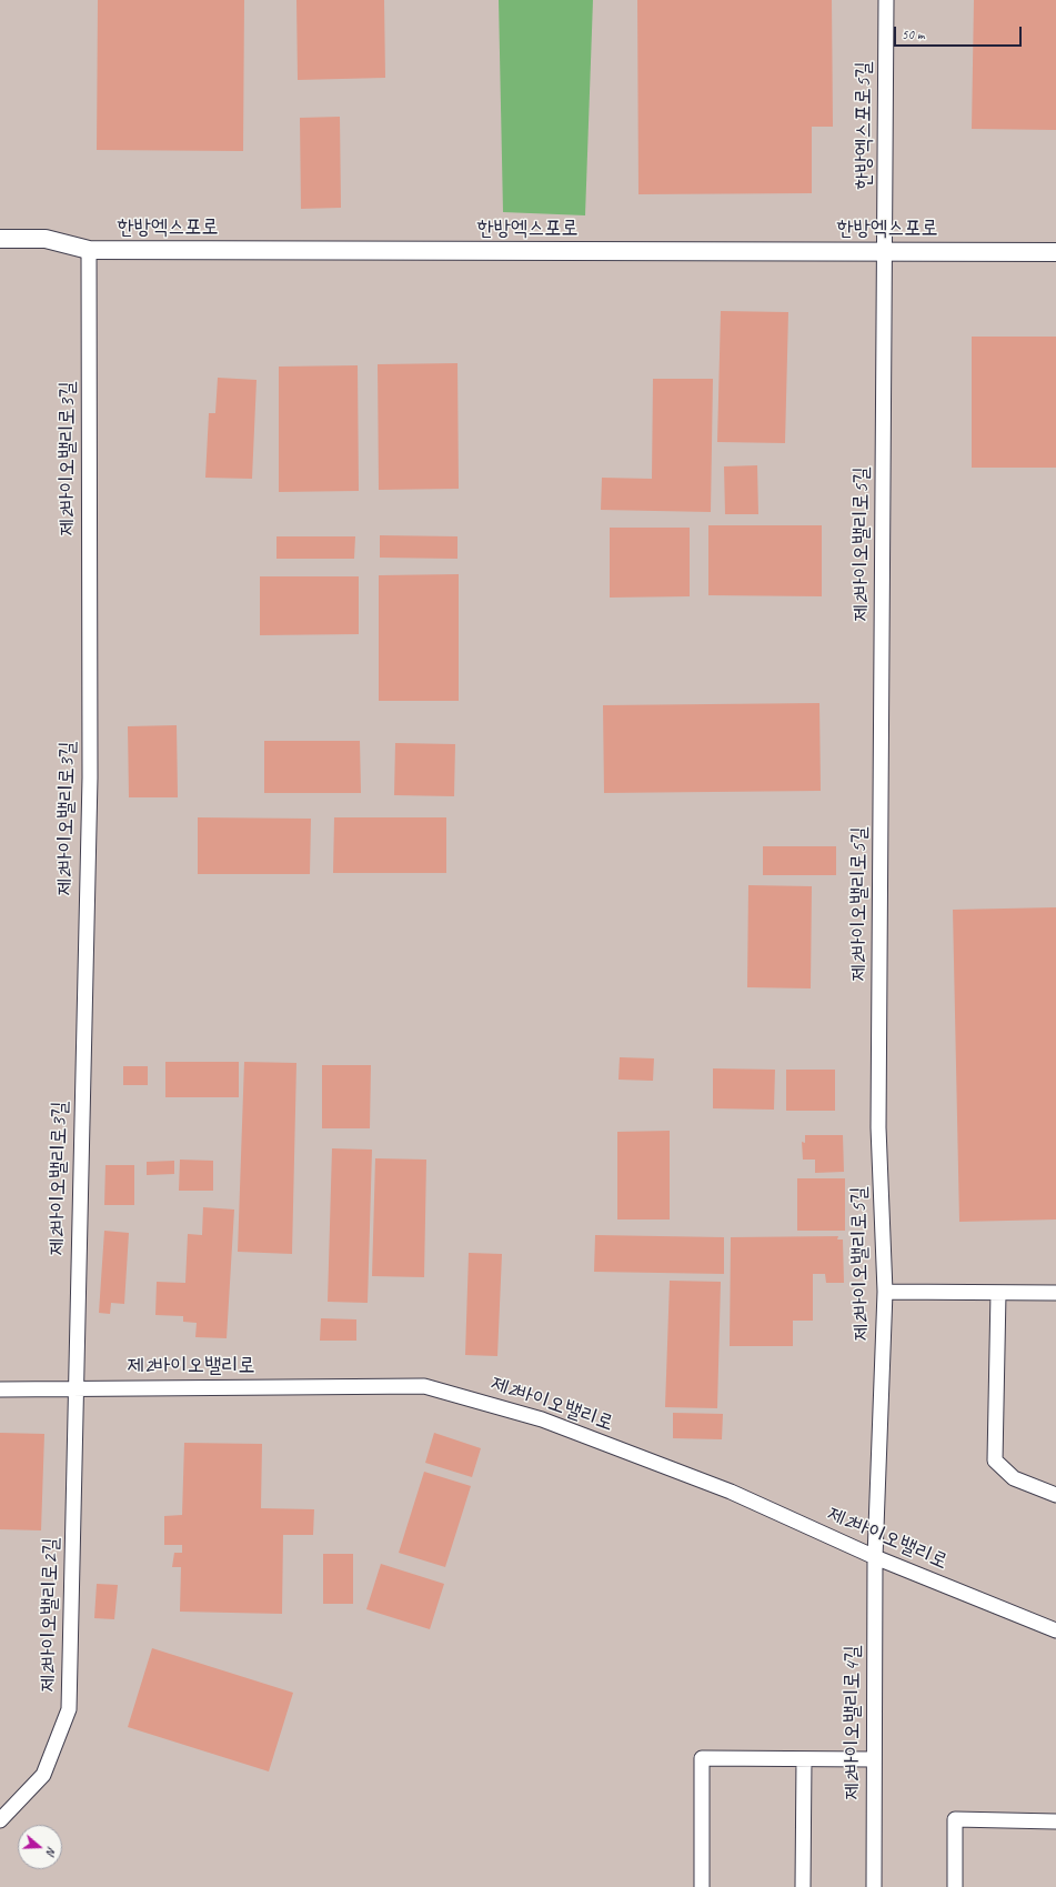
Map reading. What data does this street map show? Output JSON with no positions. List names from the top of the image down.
{
  "streets": {
    "street": [
      "한방엑스포로5길",
      "한방엑스포로",
      "제2바이오밸리로3길",
      "제2바이오밸리로5길",
      "제2바이오밸리로",
      "제2바이오밸리로2길",
      "제2바이오밸리로4길"
    ]
  },
  "crossings": [
    ["한방엑스포로5길", "한방엑스포로"],
    ["한방엑스포로5길", "제2바이오밸리로5길"],
    ["한방엑스포로", "제2바이오밸리로3길"],
    ["한방엑스포로", "제2바이오밸리로5길"],
    ["제2바이오밸리로3길", "제2바이오밸리로"],
    ["제2바이오밸리로3길", "제2바이오밸리로2길"],
    ["제2바이오밸리로5길", "제2바이오밸리로"],
    ["제2바이오밸리로5길", "제2바이오밸리로4길"],
    ["제2바이오밸리로", "제2바이오밸리로2길"],
    ["제2바이오밸리로", "제2바이오밸리로4길"]
  ],
  "scale_bar": "50 m",
  "north": "right"
}
